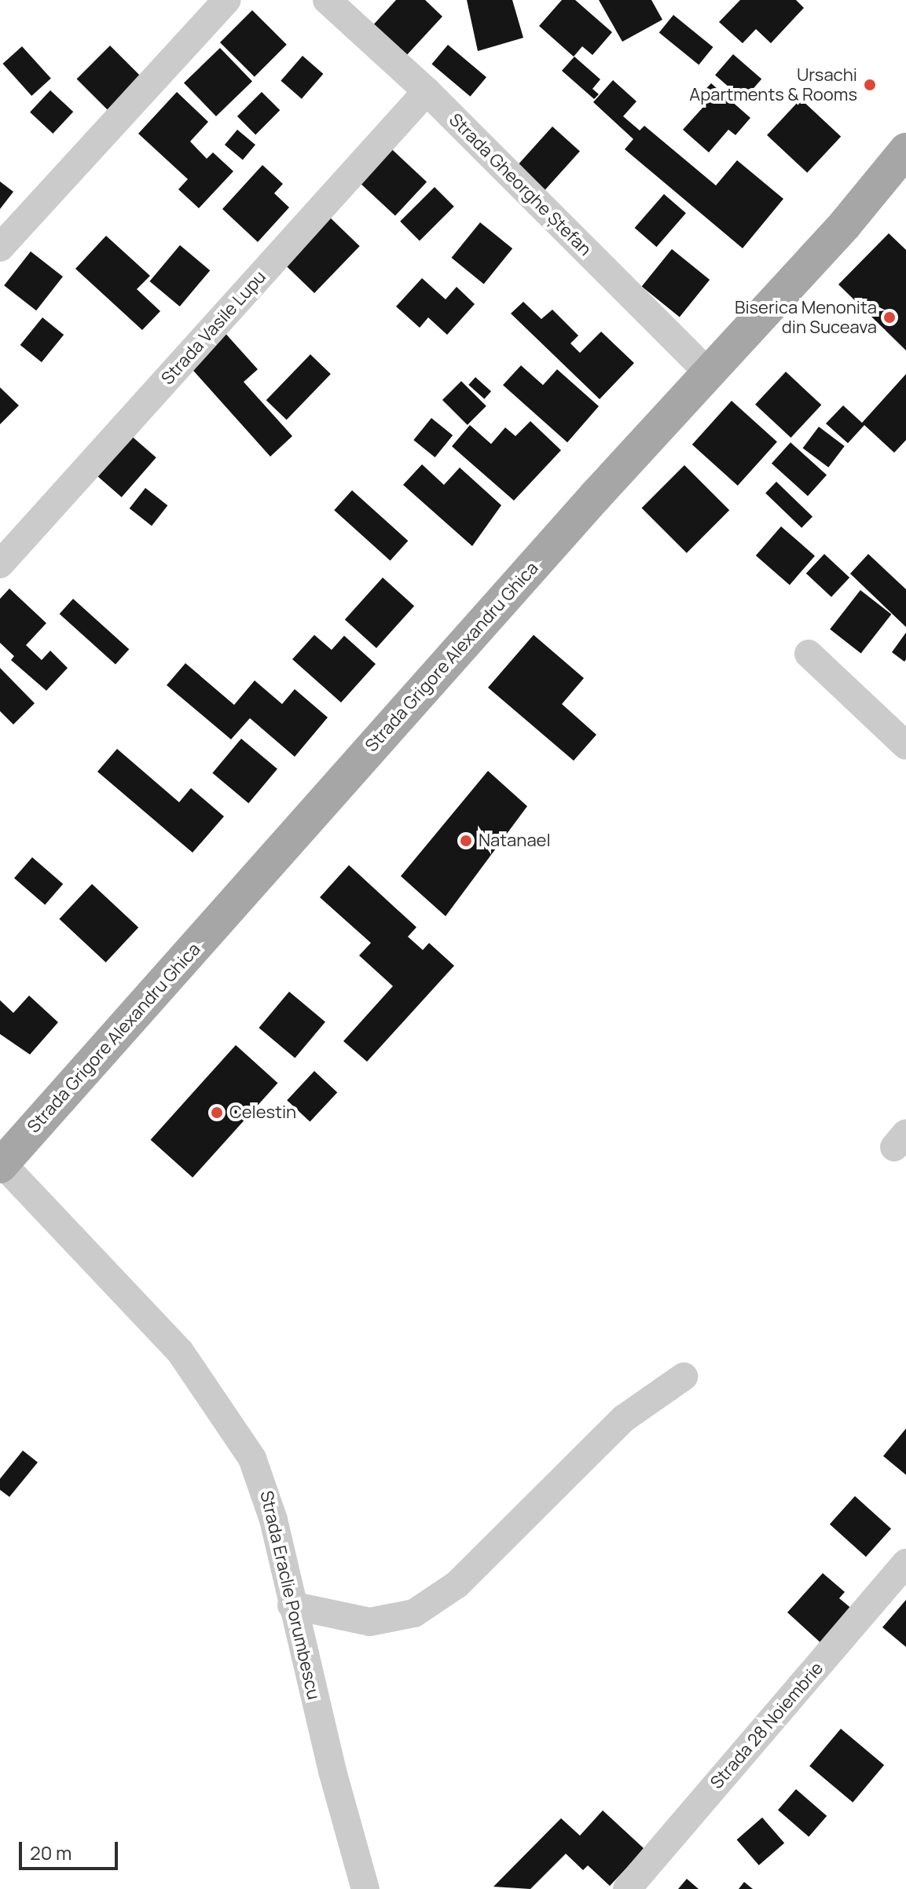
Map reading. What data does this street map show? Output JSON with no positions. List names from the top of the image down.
{
  "streets": {
    "main road": ["Strada Grigore Alexandru Ghica"],
    "street": [
      "Strada Gheorghe Ștefan",
      "Strada Vasile Lupu",
      "Strada Eraclie Porumbescu",
      "Strada 28 Noiembrie"
    ]
  },
  "crossings": [
    ["Strada Gheorghe Ștefan", "Strada Vasile Lupu"],
    ["Strada Gheorghe Ștefan", "Strada Grigore Alexandru Ghica"],
    ["Strada Grigore Alexandru Ghica", "Strada Eraclie Porumbescu"]
  ],
  "places": [
    "Ursachi Apartments & Rooms",
    "Biserica Menonita din Suceava",
    "Natanael",
    "Celestin"
  ],
  "scale_bar": "20 m"
}
